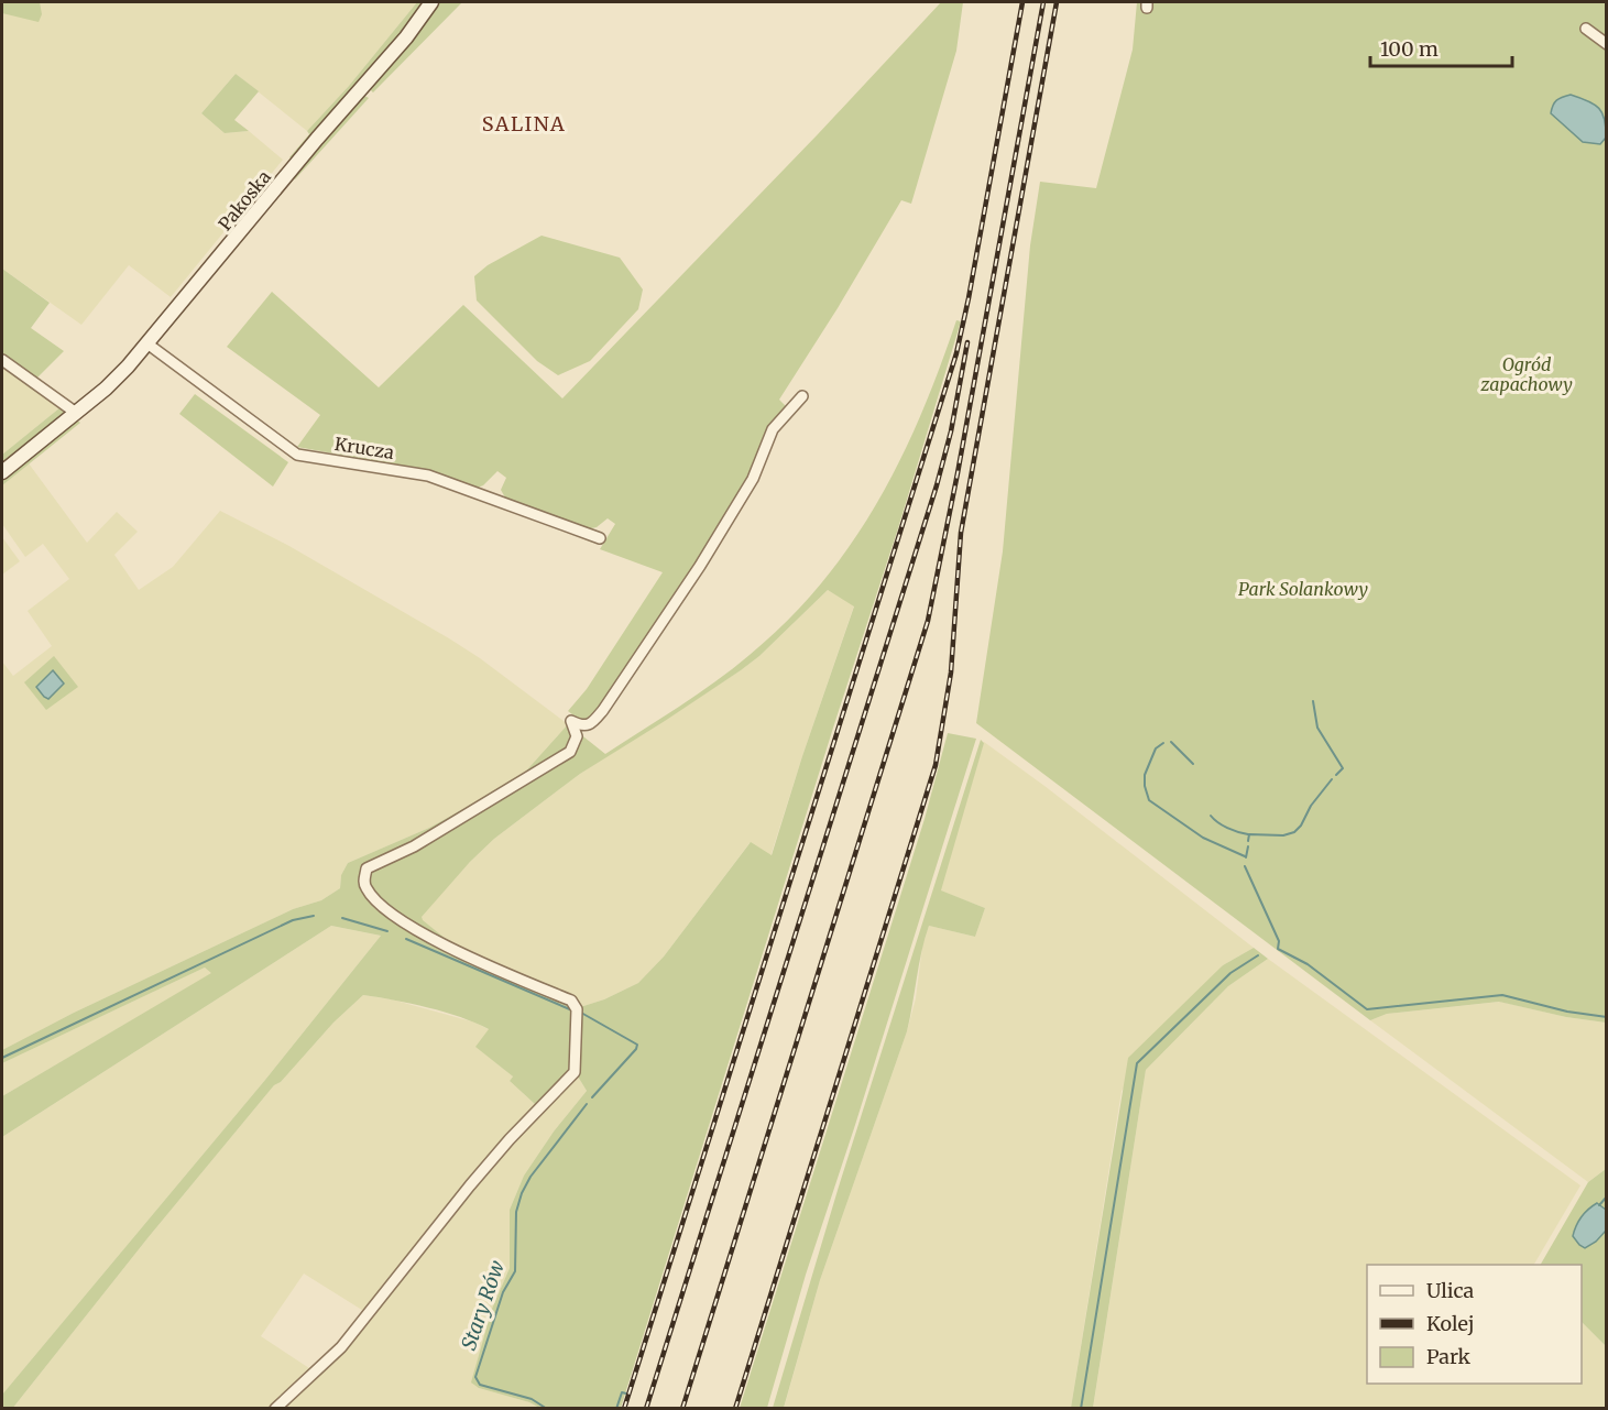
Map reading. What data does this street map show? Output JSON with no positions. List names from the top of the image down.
{
  "streets": {
    "main road": ["Pakoska"],
    "street": ["Krucza"]
  },
  "crossings": [
    ["Pakoska", "Krucza"]
  ],
  "districts": ["SALINA"],
  "water": ["Stary Rów"],
  "parks": ["Ogród zapachowy", "Park Solankowy"],
  "legend": ["Ulica", "Kolej", "Park"],
  "scale_bar": "100 m"
}
